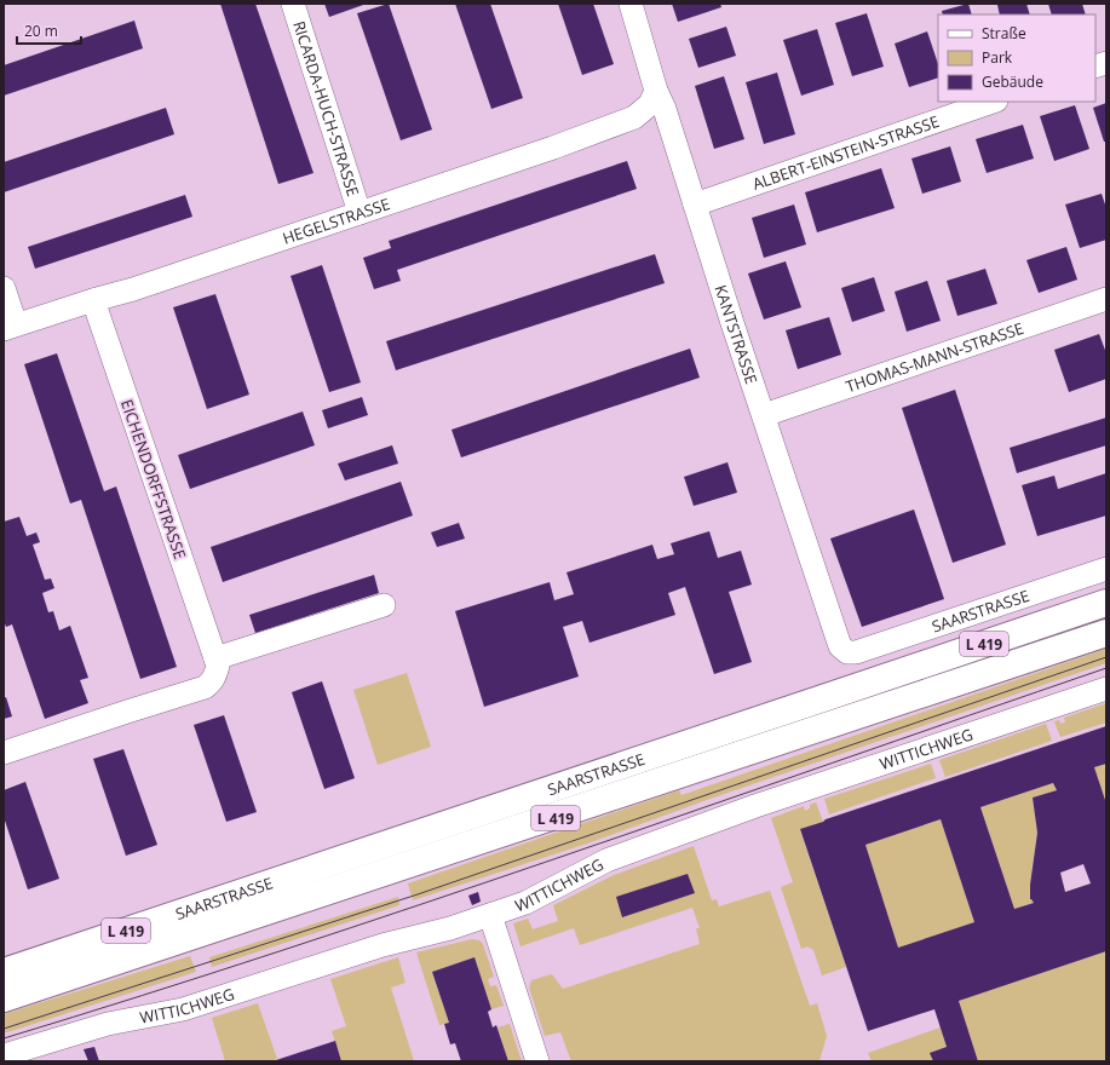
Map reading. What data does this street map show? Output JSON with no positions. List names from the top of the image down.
{
  "streets": {
    "highway": ["SAARSTRASSE", "L 419"],
    "street": [
      "RICARDA-HUCH-STRASSE",
      "ALBERT-EINSTEIN-STRASSE",
      "HEGELSTRASSE",
      "KANTSTRASSE",
      "THOMAS-MANN-STRASSE",
      "EICHENDORFFSTRASSE",
      "WITTICHWEG"
    ]
  },
  "crossings": [
    ["RICARDA-HUCH-STRASSE", "HEGELSTRASSE"],
    ["ALBERT-EINSTEIN-STRASSE", "KANTSTRASSE"],
    ["HEGELSTRASSE", "KANTSTRASSE"],
    ["HEGELSTRASSE", "EICHENDORFFSTRASSE"],
    ["KANTSTRASSE", "THOMAS-MANN-STRASSE"],
    ["KANTSTRASSE", "SAARSTRASSE"]
  ],
  "legend": ["Straße", "Park", "Gebäude"],
  "scale_bar": "20 m"
}
